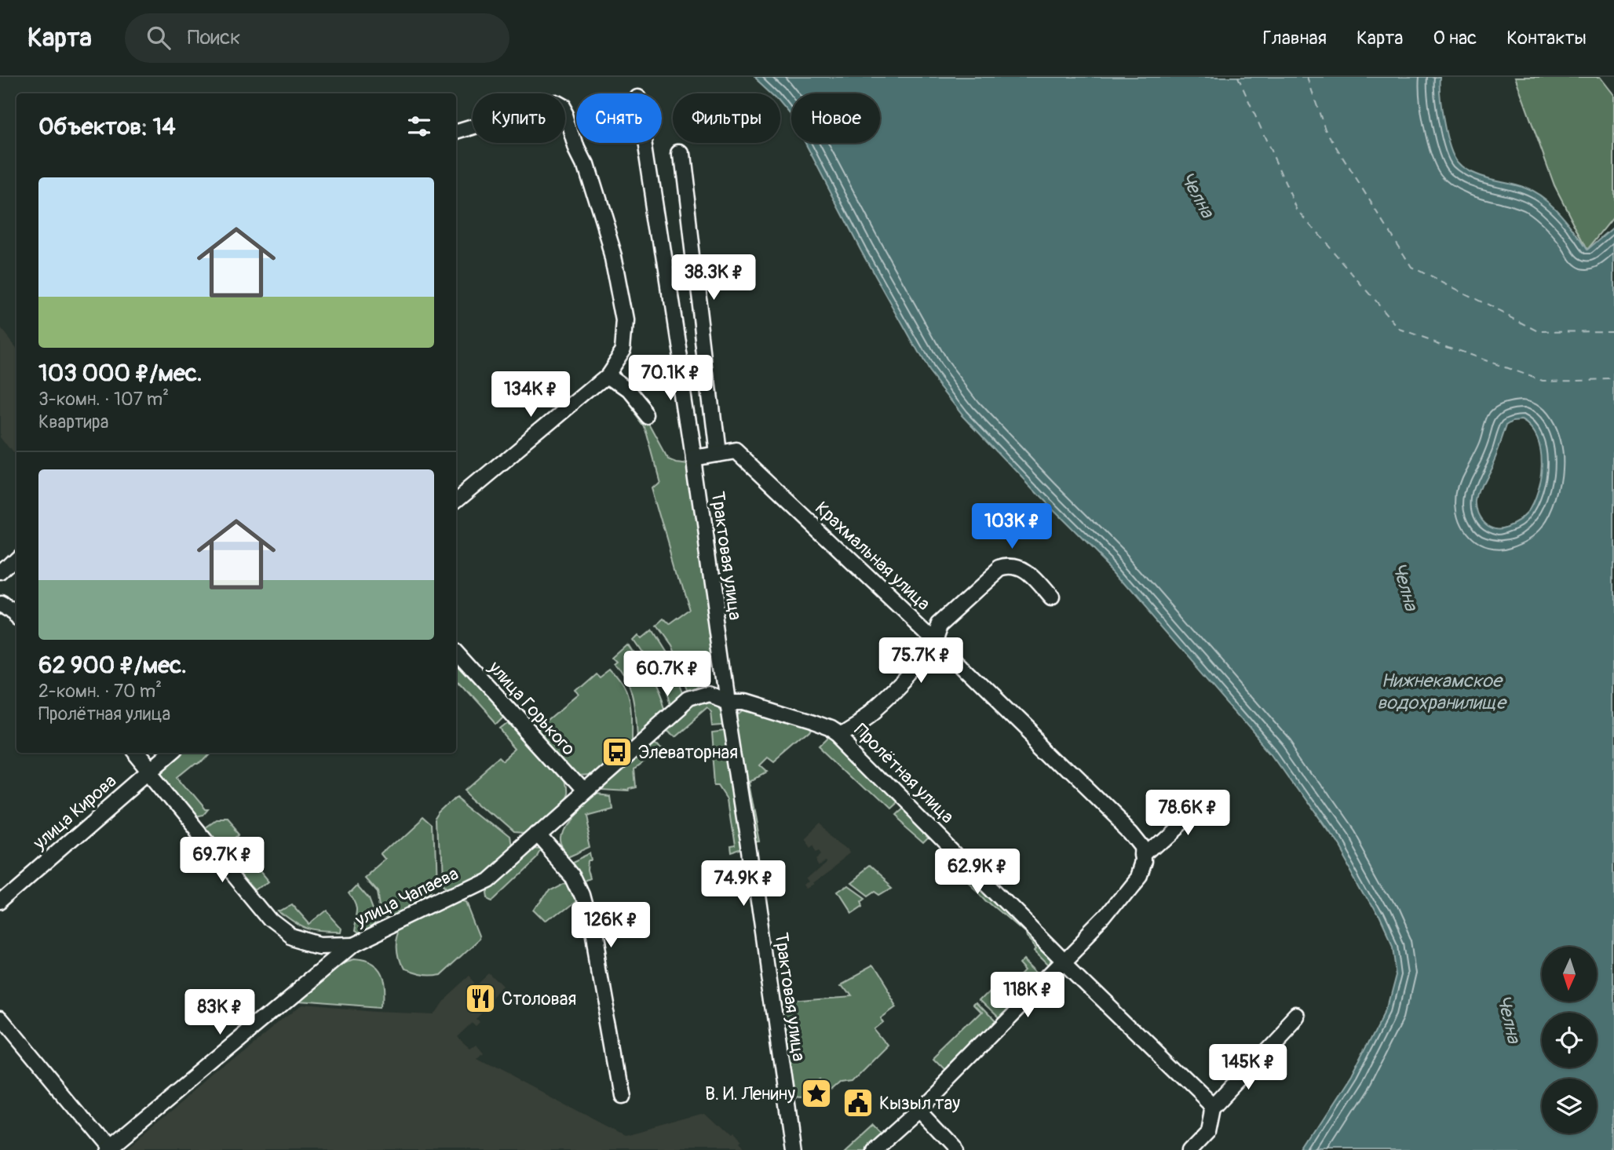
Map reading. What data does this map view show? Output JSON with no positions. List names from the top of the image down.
{
  "streets": {
    "street": [
      "Трактовая улица",
      "Крахмальная улица",
      "улица Горького",
      "Пролётная улица",
      "улица Кирова",
      "улица Чапаева"
    ]
  },
  "crossings": [
    ["Трактовая улица", "Крахмальная улица"],
    ["Трактовая улица", "Пролётная улица"],
    ["Трактовая улица", "улица Чапаева"],
    ["улица Горького", "улица Чапаева"],
    ["Пролётная улица", "улица Чапаева"]
  ],
  "water": ["Челна", "Нижнекамское водохранилище"],
  "places": {
    "bus stop": ["Элеваторная"],
    "restaurant": ["Столовая"],
    "place": ["В. И. Ленину"],
    "public building": ["Кызыл тау"]
  },
  "north": "bottom",
  "page": {
    "header": "Карта",
    "search": "Поиск",
    "nav": [
      "Главная",
      "Карта",
      "О нас",
      "Контакты"
    ],
    "chip": [
      "Купить",
      "Снять",
      "Фильтры",
      "Новое"
    ],
    "heading": "Объектов: 14",
    "list": [
      {
        "name": "103 000 ₽/мес.",
        "note": "3-комн. · 107 m² · Квартира"
      },
      {
        "name": "62 900 ₽/мес.",
        "note": "2-комн. · 70 m² · Пролётная улица"
      }
    ],
    "price": [
      "38.3K ₽",
      "70.1K ₽",
      "134K ₽",
      "103K ₽",
      "75.7K ₽",
      "60.7K ₽",
      "78.6K ₽",
      "69.7K ₽",
      "62.9K ₽",
      "74.9K ₽",
      "126K ₽",
      "118K ₽",
      "83K ₽",
      "145K ₽"
    ]
  }
}
